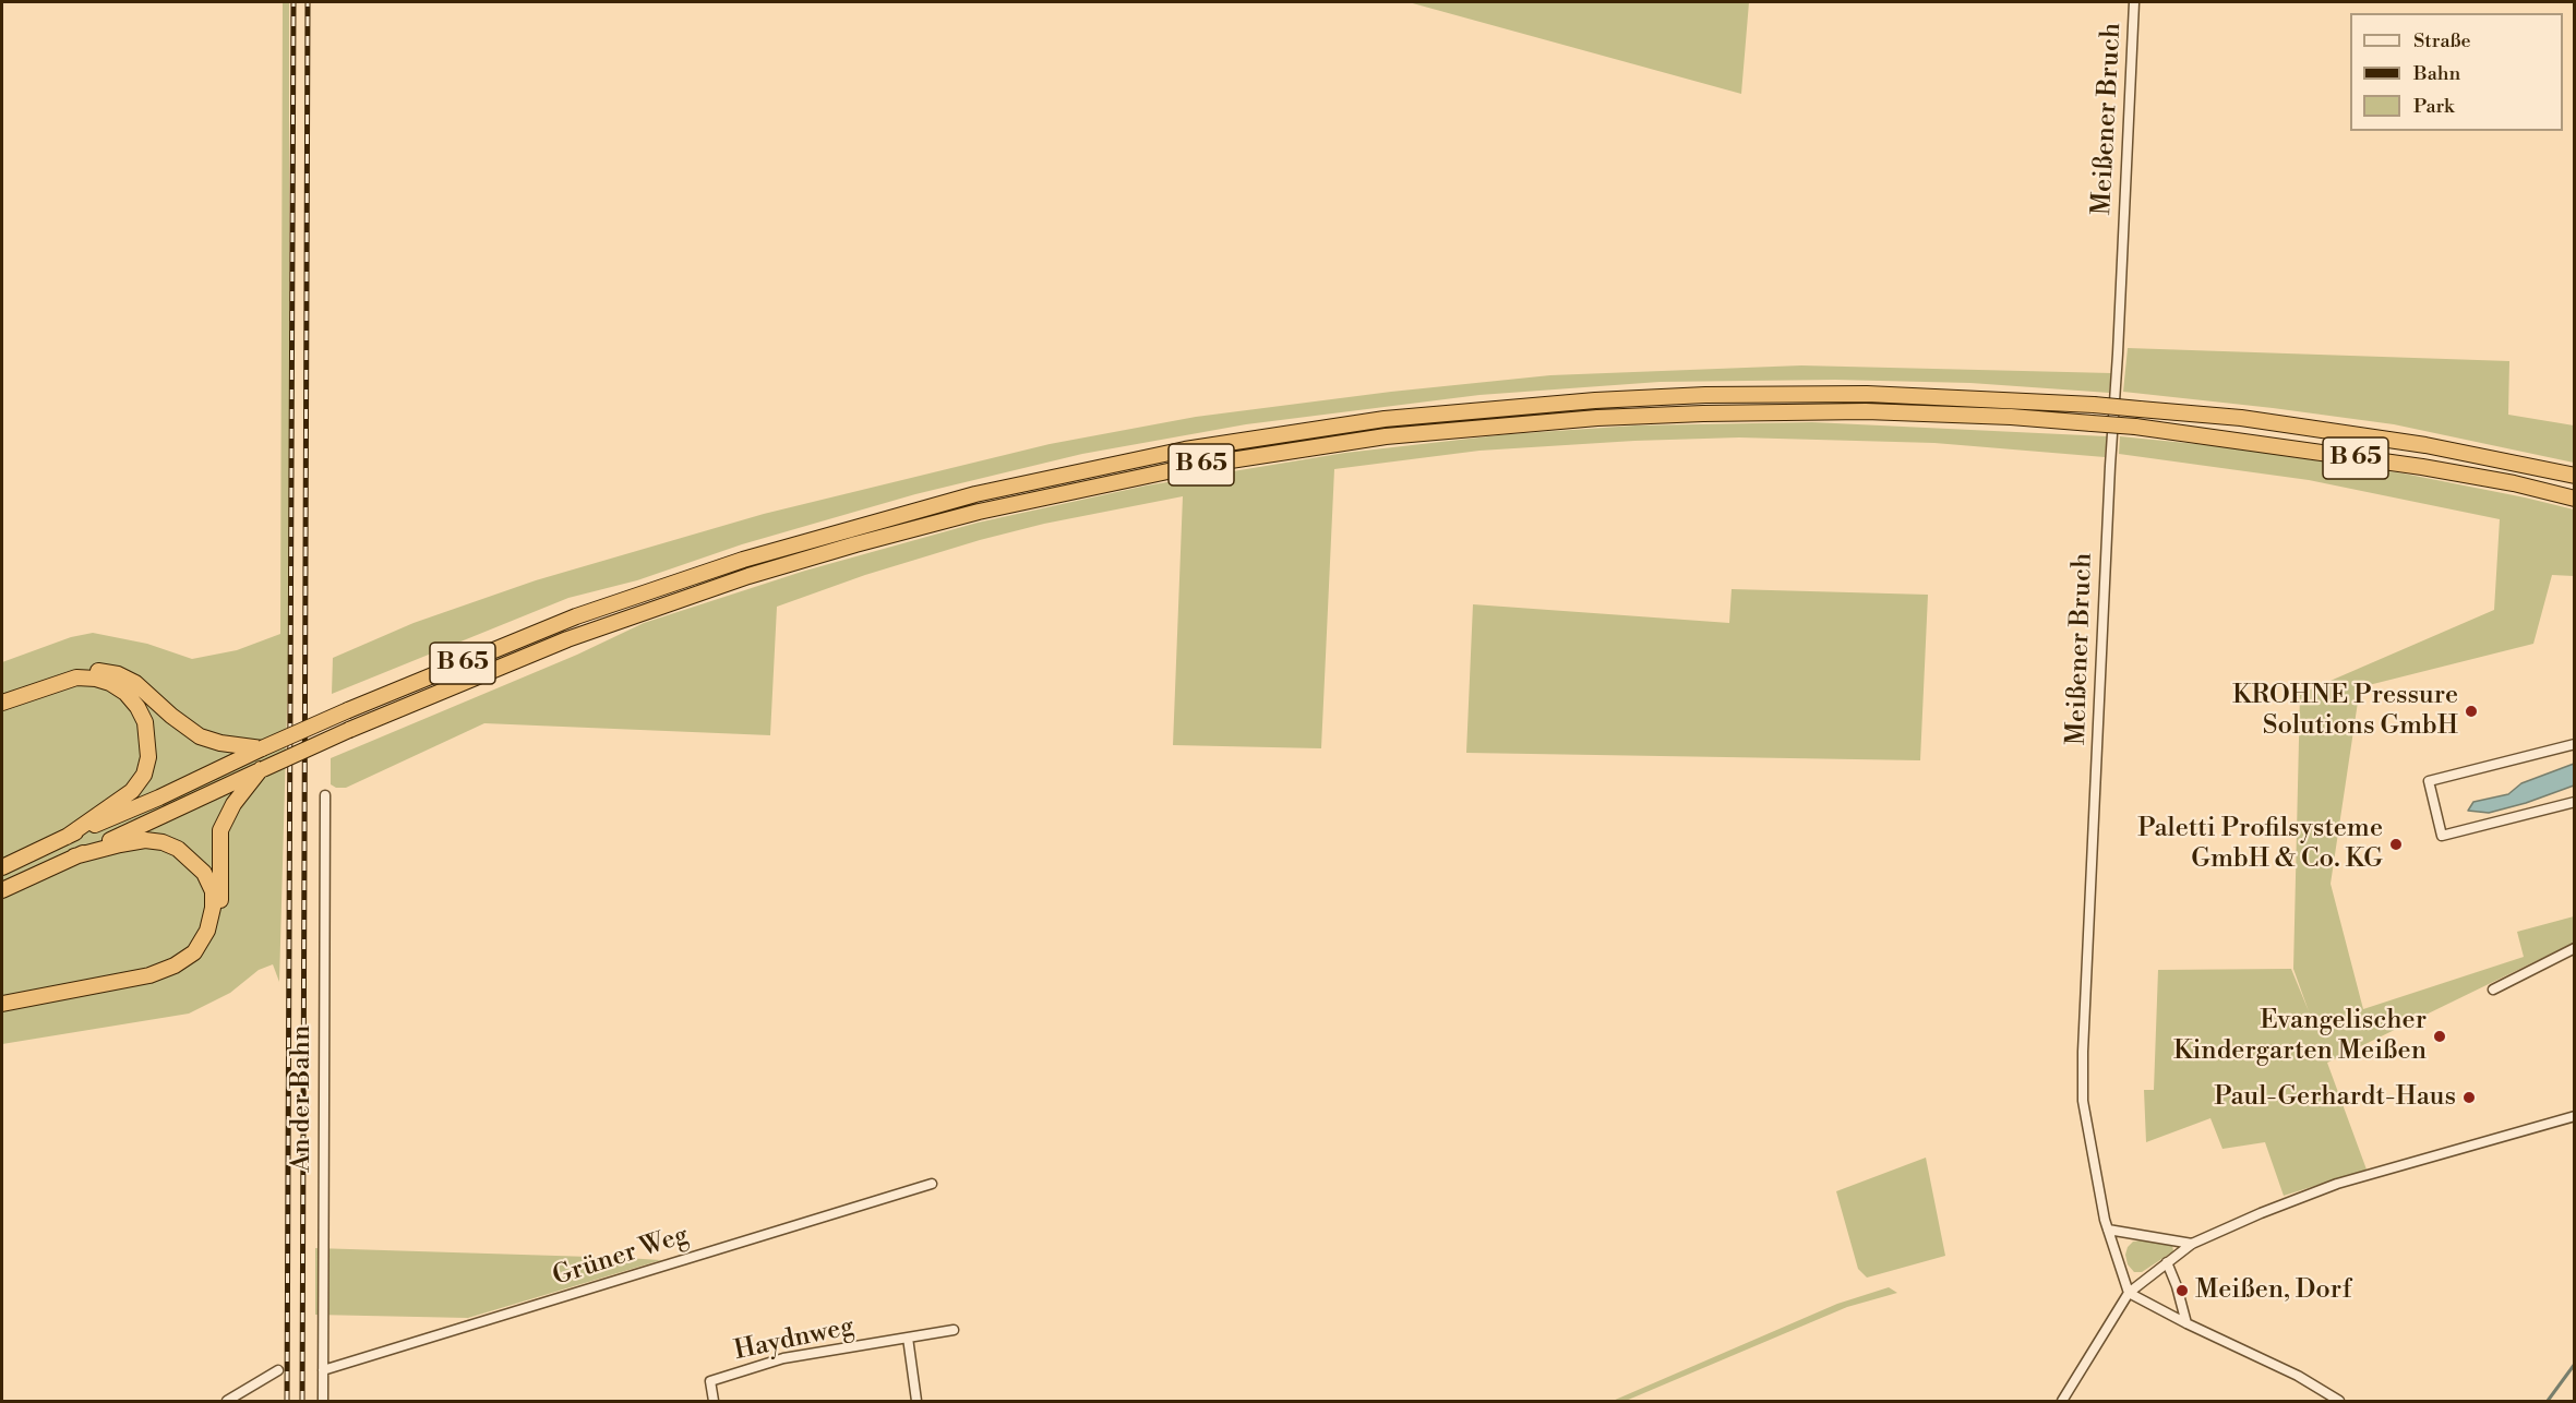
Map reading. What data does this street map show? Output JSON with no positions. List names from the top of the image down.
{
  "streets": {
    "highway": ["B 65"],
    "street": [
      "Meißener Bruch",
      "An der Bahn",
      "Grüner Weg",
      "Haydnweg"
    ]
  },
  "crossings": [
    ["An der Bahn", "Grüner Weg"]
  ],
  "places": [
    "KROHNE Pressure Solutions GmbH",
    "Paletti Profilsysteme GmbH & Co. KG",
    "Evangelischer Kindergarten Meißen",
    "Paul-Gerhardt-Haus",
    "Meißen, Dorf"
  ],
  "legend": ["Straße", "Bahn", "Park"]
}
